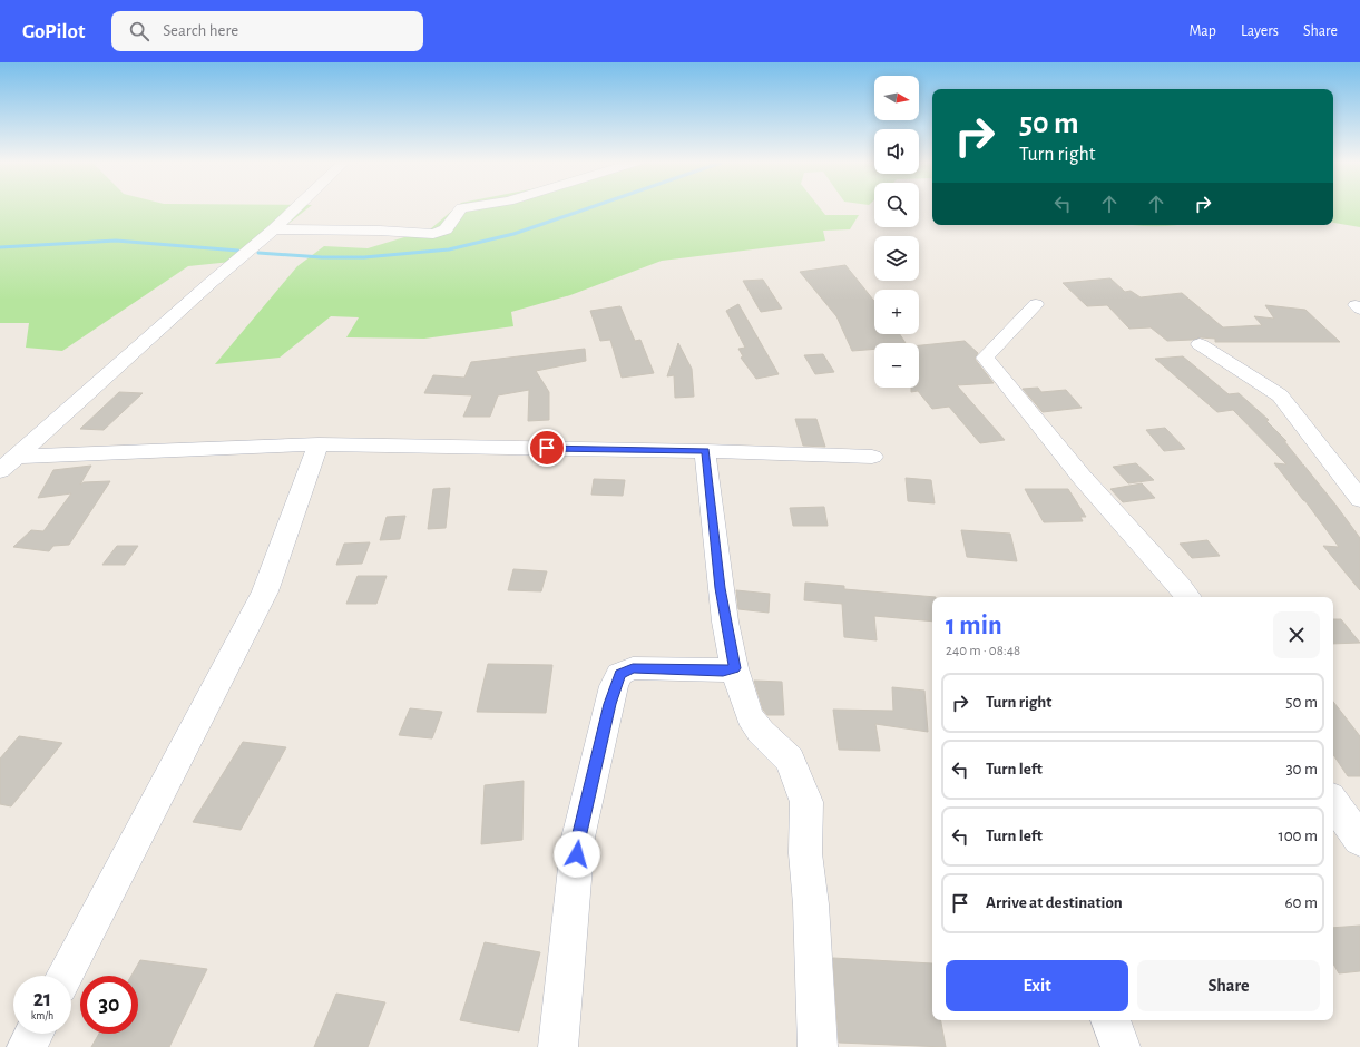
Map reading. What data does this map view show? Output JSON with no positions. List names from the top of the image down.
{
  "north": "right",
  "page": {
    "header": "GoPilot",
    "search": "Search here",
    "nav": ["Map", "Layers", "Share"],
    "map_buttons": ["+", "−"],
    "turn": ["50 m", "Turn right"],
    "heading": ["1 min", "240 m · 08:48"],
    "list": [
      {
        "name": "Turn right",
        "value": "50 m"
      },
      {
        "name": "Turn left",
        "value": "30 m"
      },
      {
        "name": "Turn left",
        "value": "100 m"
      },
      {
        "name": "Arrive at destination",
        "value": "60 m"
      }
    ],
    "buttons": ["Exit", "Share"],
    "speed": "21 km/h",
    "limit": "30"
  }
}
